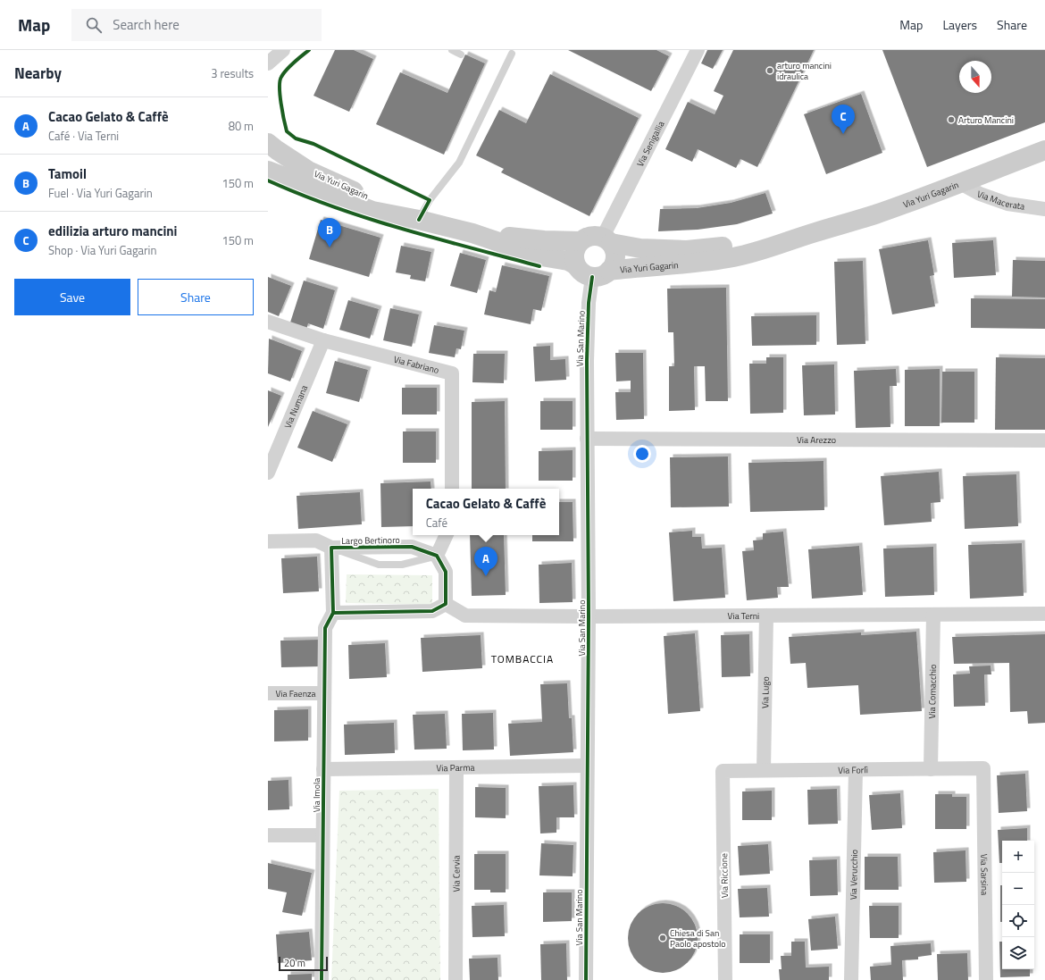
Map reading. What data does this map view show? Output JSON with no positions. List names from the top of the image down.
{
  "streets": {
    "main road": ["Via Yuri Gagarin"],
    "street": [
      "Via Senigallia",
      "Via Macerata",
      "Via San Marino",
      "Via Fabriano",
      "Via Numana",
      "Via Arezzo",
      "Largo Bertinoro",
      "Via Terni",
      "Via Comacchio",
      "Via Lugo",
      "Via Faenza",
      "Via Parma",
      "Via Forlì",
      "Via Imola",
      "Via Cervia",
      "Via Verucchio",
      "Via Sarsina",
      "Via Riccione"
    ]
  },
  "crossings": [
    ["Via Senigallia", "Via Yuri Gagarin"],
    ["Via Senigallia", "Via San Marino"],
    ["Via Yuri Gagarin", "Via Macerata"],
    ["Via Yuri Gagarin", "Via San Marino"],
    ["Via San Marino", "Via Arezzo"],
    ["Via San Marino", "Via Terni"],
    ["Via San Marino", "Via Parma"],
    ["Via Fabriano", "Via Numana"],
    ["Largo Bertinoro", "Via Imola"],
    ["Via Terni", "Via Comacchio"],
    ["Via Terni", "Via Lugo"],
    ["Via Comacchio", "Via Forlì"],
    ["Via Lugo", "Via Forlì"],
    ["Via Faenza", "Via Imola"],
    ["Via Parma", "Via Imola"],
    ["Via Parma", "Via Cervia"],
    ["Via Forlì", "Via Verucchio"],
    ["Via Forlì", "Via Sarsina"],
    ["Via Forlì", "Via Riccione"]
  ],
  "districts": ["TOMBACCIA"],
  "places": ["arturo mancini idraulica", "Arturo Mancini", "Chiesa di San Paolo apostolo"],
  "scale_bar": "20 m",
  "north": "bottom",
  "page": {
    "header": "Map",
    "search": "Search here",
    "nav": ["Map", "Layers", "Share"],
    "heading": ["Nearby", "3 results"],
    "list": [
      {
        "mark": "A",
        "name": "Cacao Gelato & Caffè",
        "note": "Café · Via Terni",
        "value": "80 m"
      },
      {
        "mark": "B",
        "name": "Tamoil",
        "note": "Fuel · Via Yuri Gagarin",
        "value": "150 m"
      },
      {
        "mark": "C",
        "name": "edilizia arturo mancini",
        "note": "Shop · Via Yuri Gagarin",
        "value": "150 m"
      }
    ],
    "pins": ["C", "B", "A"],
    "buttons": ["Save", "Share"],
    "popup": ["Cacao Gelato & Caffè", "Café"],
    "map_buttons": ["+", "−"],
    "scale": "20 m"
  }
}
